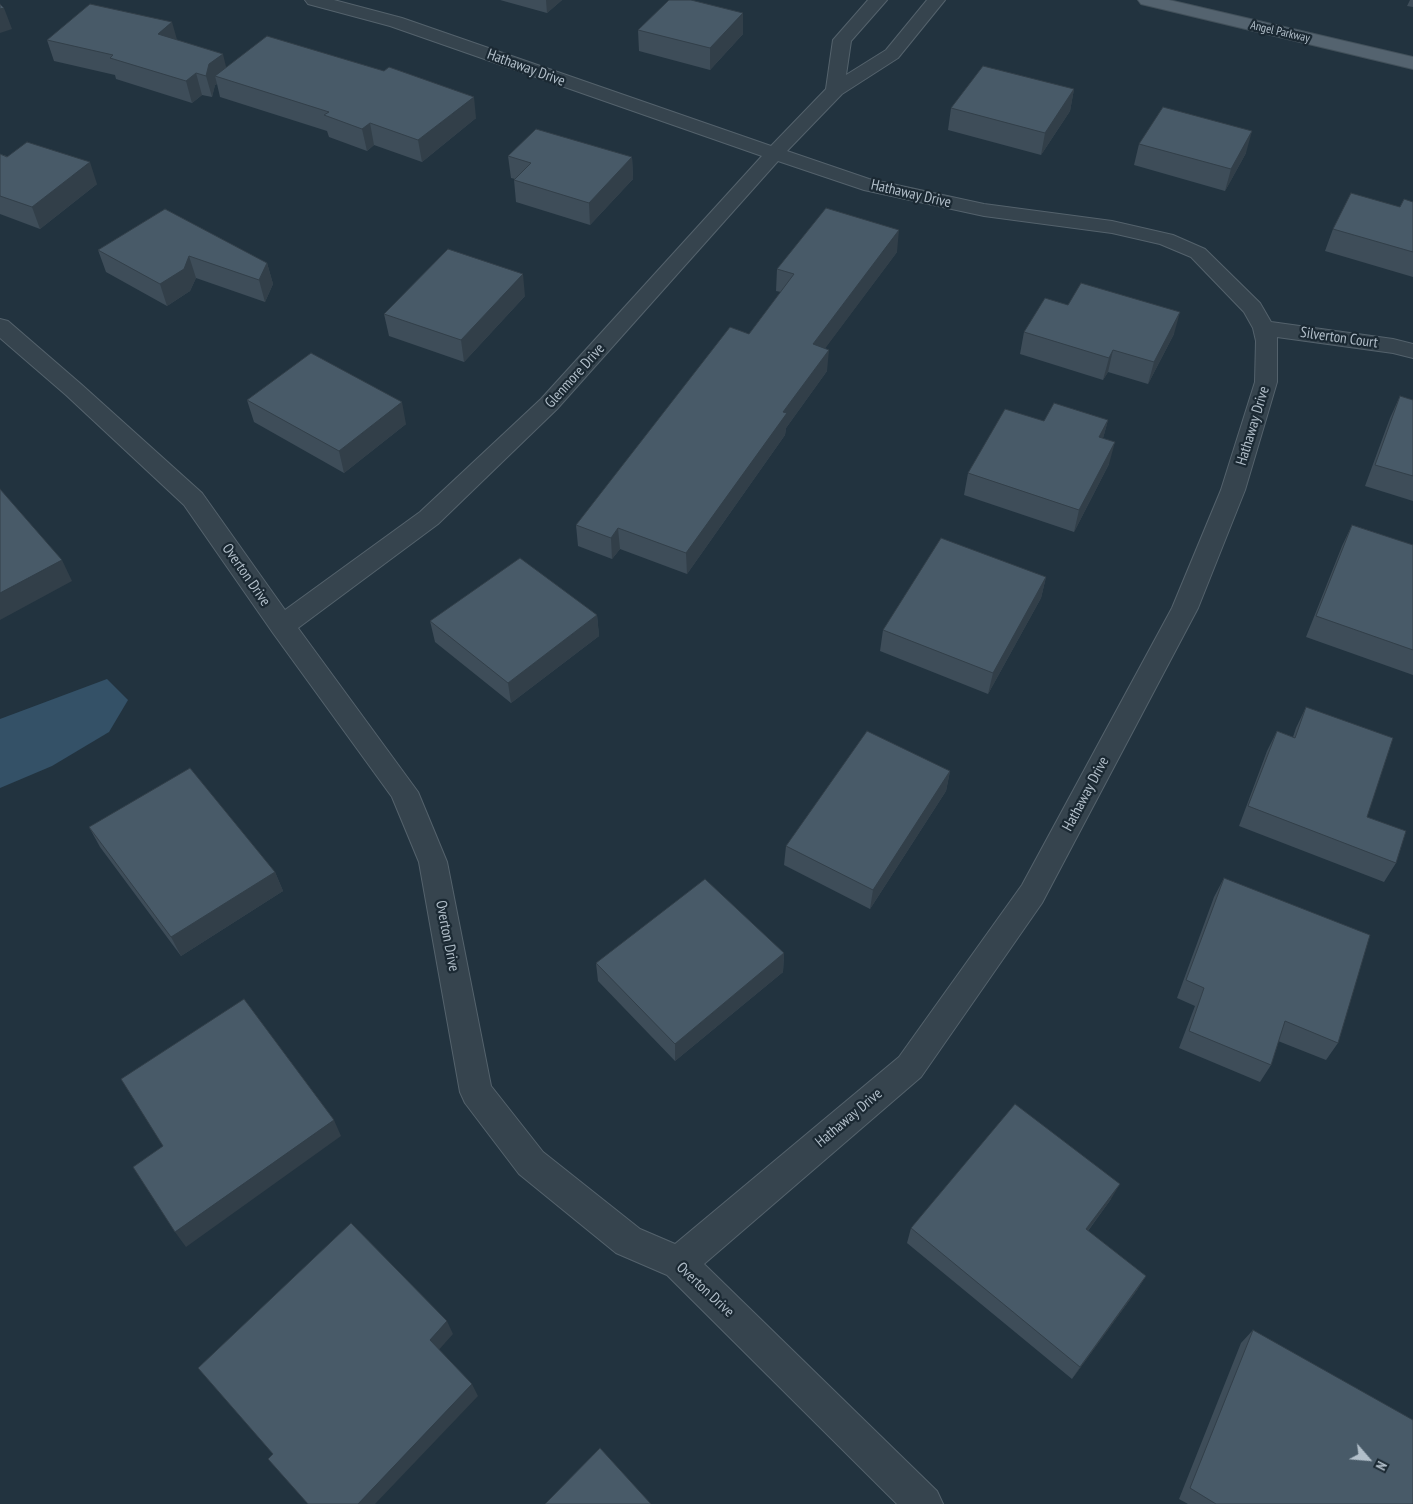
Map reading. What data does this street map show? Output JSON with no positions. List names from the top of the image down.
{
  "streets": {
    "main road": ["Angel Parkway"],
    "street": [
      "Hathaway Drive",
      "Silverton Court",
      "Glenmore Drive",
      "Overton Drive"
    ]
  },
  "crossings": [
    ["Hathaway Drive", "Silverton Court"],
    ["Hathaway Drive", "Glenmore Drive"],
    ["Hathaway Drive", "Overton Drive"],
    ["Glenmore Drive", "Overton Drive"]
  ],
  "north": "bottom right"
}
